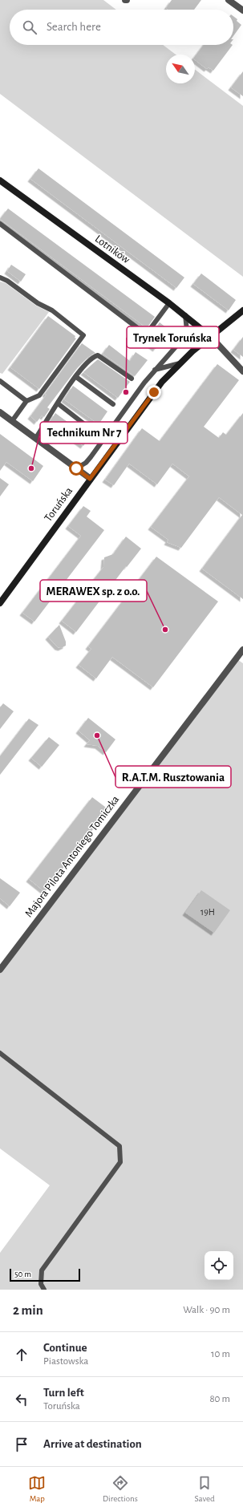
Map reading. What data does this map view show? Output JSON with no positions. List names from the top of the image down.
{
  "streets": {
    "street": ["Lotników", "Toruńska", "Majora Pilota Antoniego Tomiczka"]
  },
  "crossings": [
    ["Lotników", "Toruńska"]
  ],
  "places": [
    "Trynek Toruńska",
    "Technikum Nr 7",
    "MERAWEX sp. z o.o.",
    "R.A.T.M. Rusztowania"
  ],
  "house_numbers": ["19H"],
  "scale_bar": "50 m",
  "north": "top left",
  "page": {
    "search": "Search here",
    "scale": "50 m",
    "heading": ["2 min", "Walk · 90 m"],
    "list": [
      ["Continue", "Piastowska", "10 m"],
      ["Turn left", "Toruńska", "80 m"],
      "Arrive at destination"
    ],
    "nav": ["Map", "Directions", "Saved"]
  }
}
